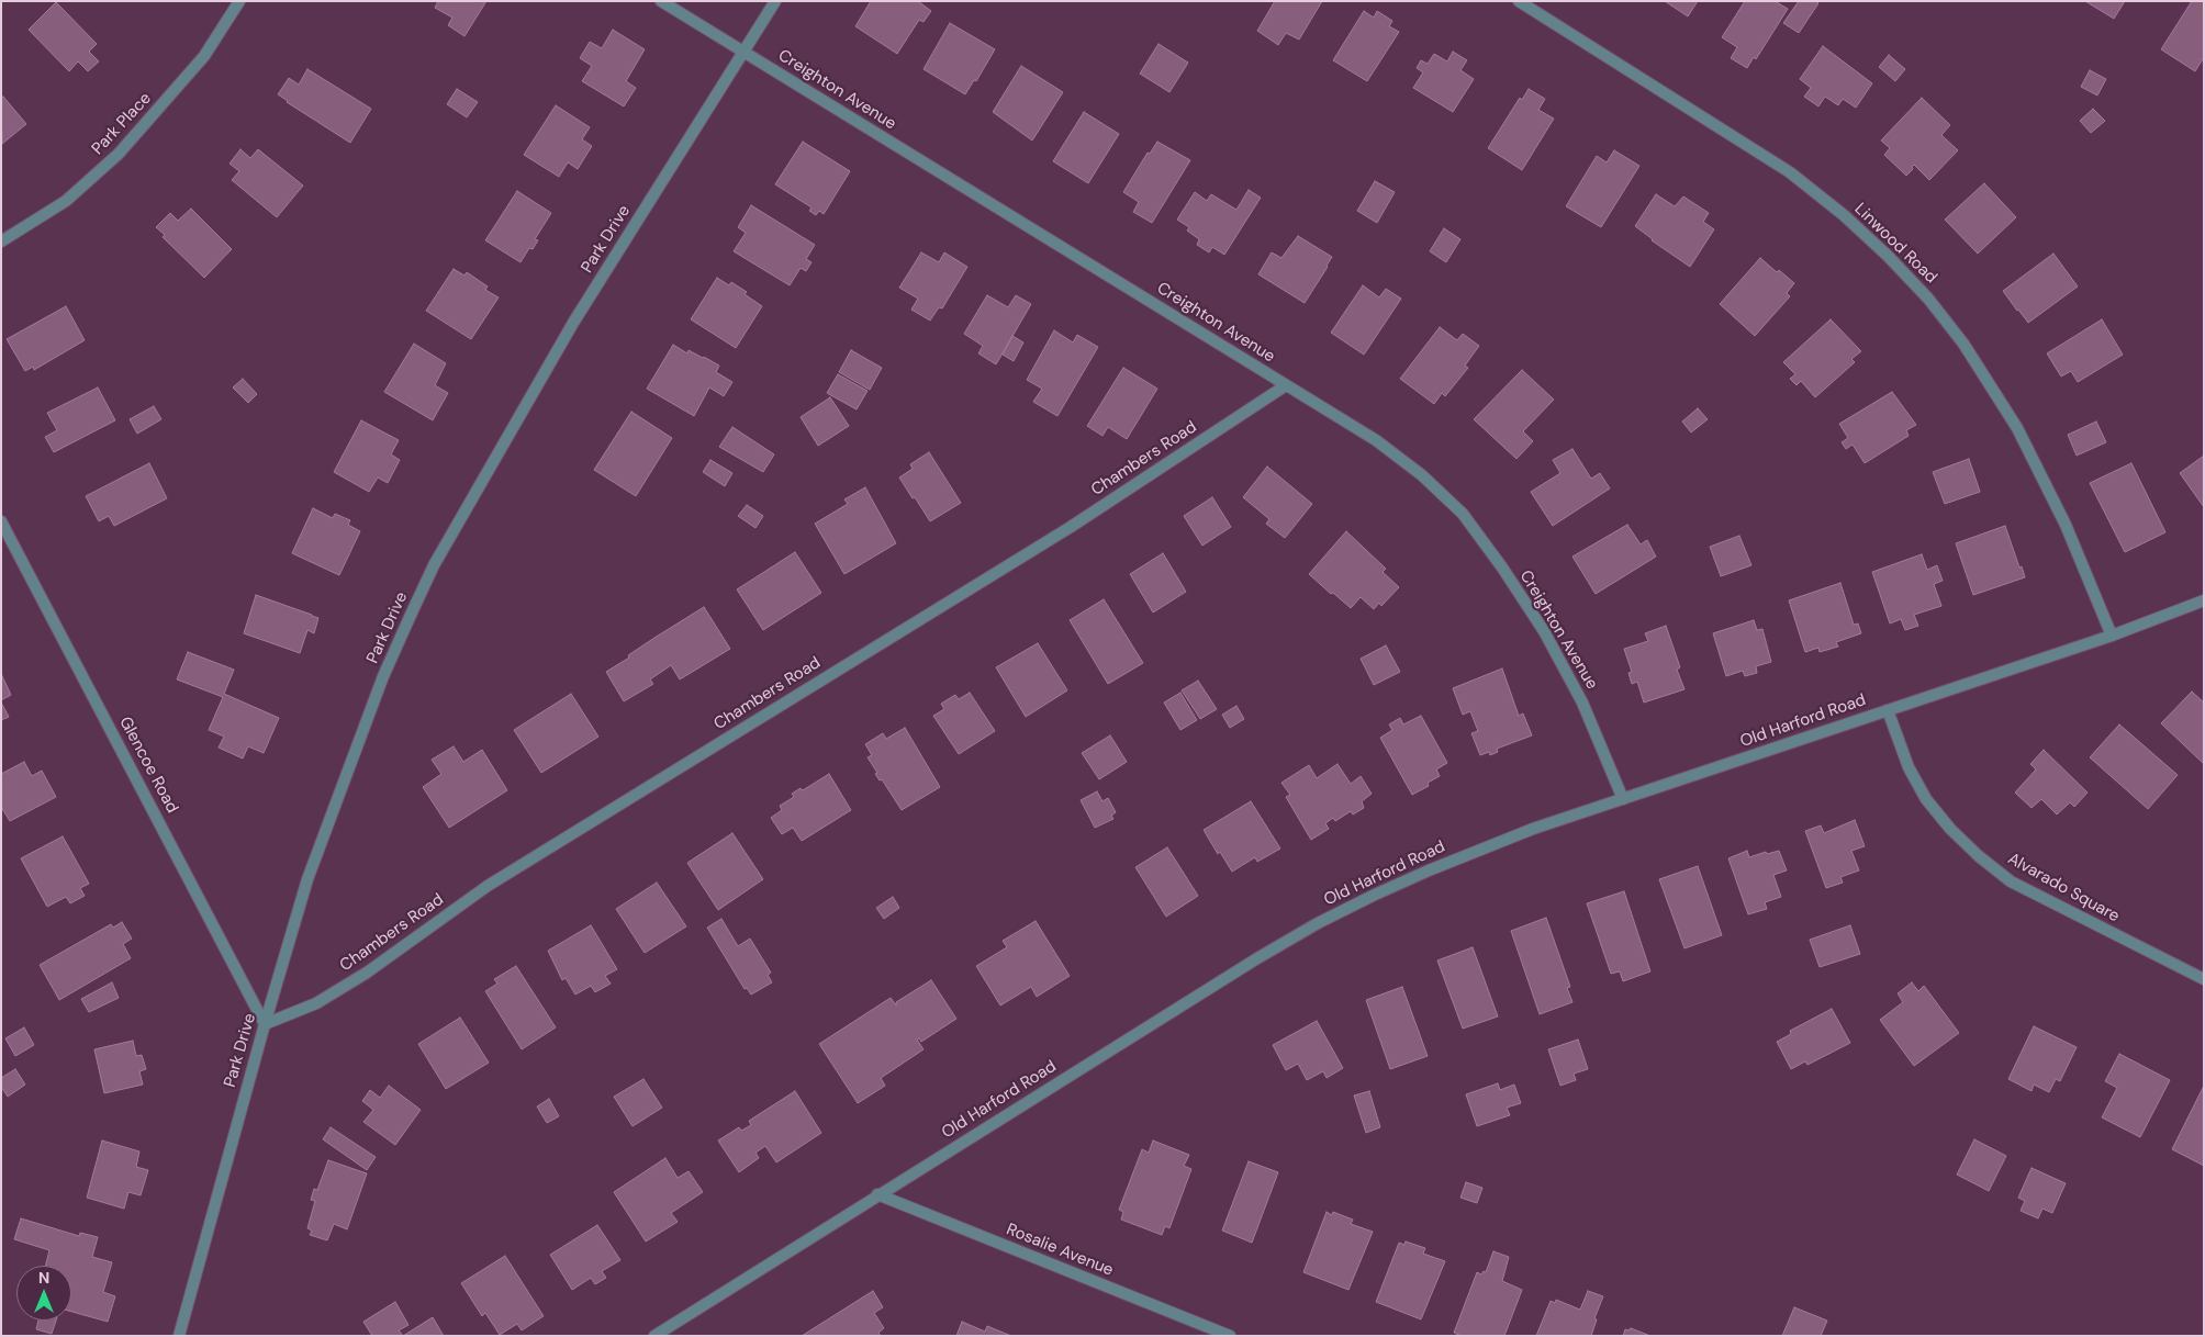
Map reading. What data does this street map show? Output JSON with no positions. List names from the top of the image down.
{
  "streets": {
    "street": [
      "Creighton Avenue",
      "Park Place",
      "Park Drive",
      "Linwood Road",
      "Chambers Road",
      "Old Harford Road",
      "Glencoe Road",
      "Alvarado Square",
      "Rosalie Avenue"
    ]
  },
  "crossings": [
    ["Creighton Avenue", "Park Drive"],
    ["Creighton Avenue", "Chambers Road"],
    ["Creighton Avenue", "Old Harford Road"],
    ["Park Drive", "Chambers Road"],
    ["Park Drive", "Glencoe Road"],
    ["Linwood Road", "Old Harford Road"],
    ["Chambers Road", "Glencoe Road"],
    ["Old Harford Road", "Alvarado Square"],
    ["Old Harford Road", "Rosalie Avenue"]
  ],
  "north": "top"
}
